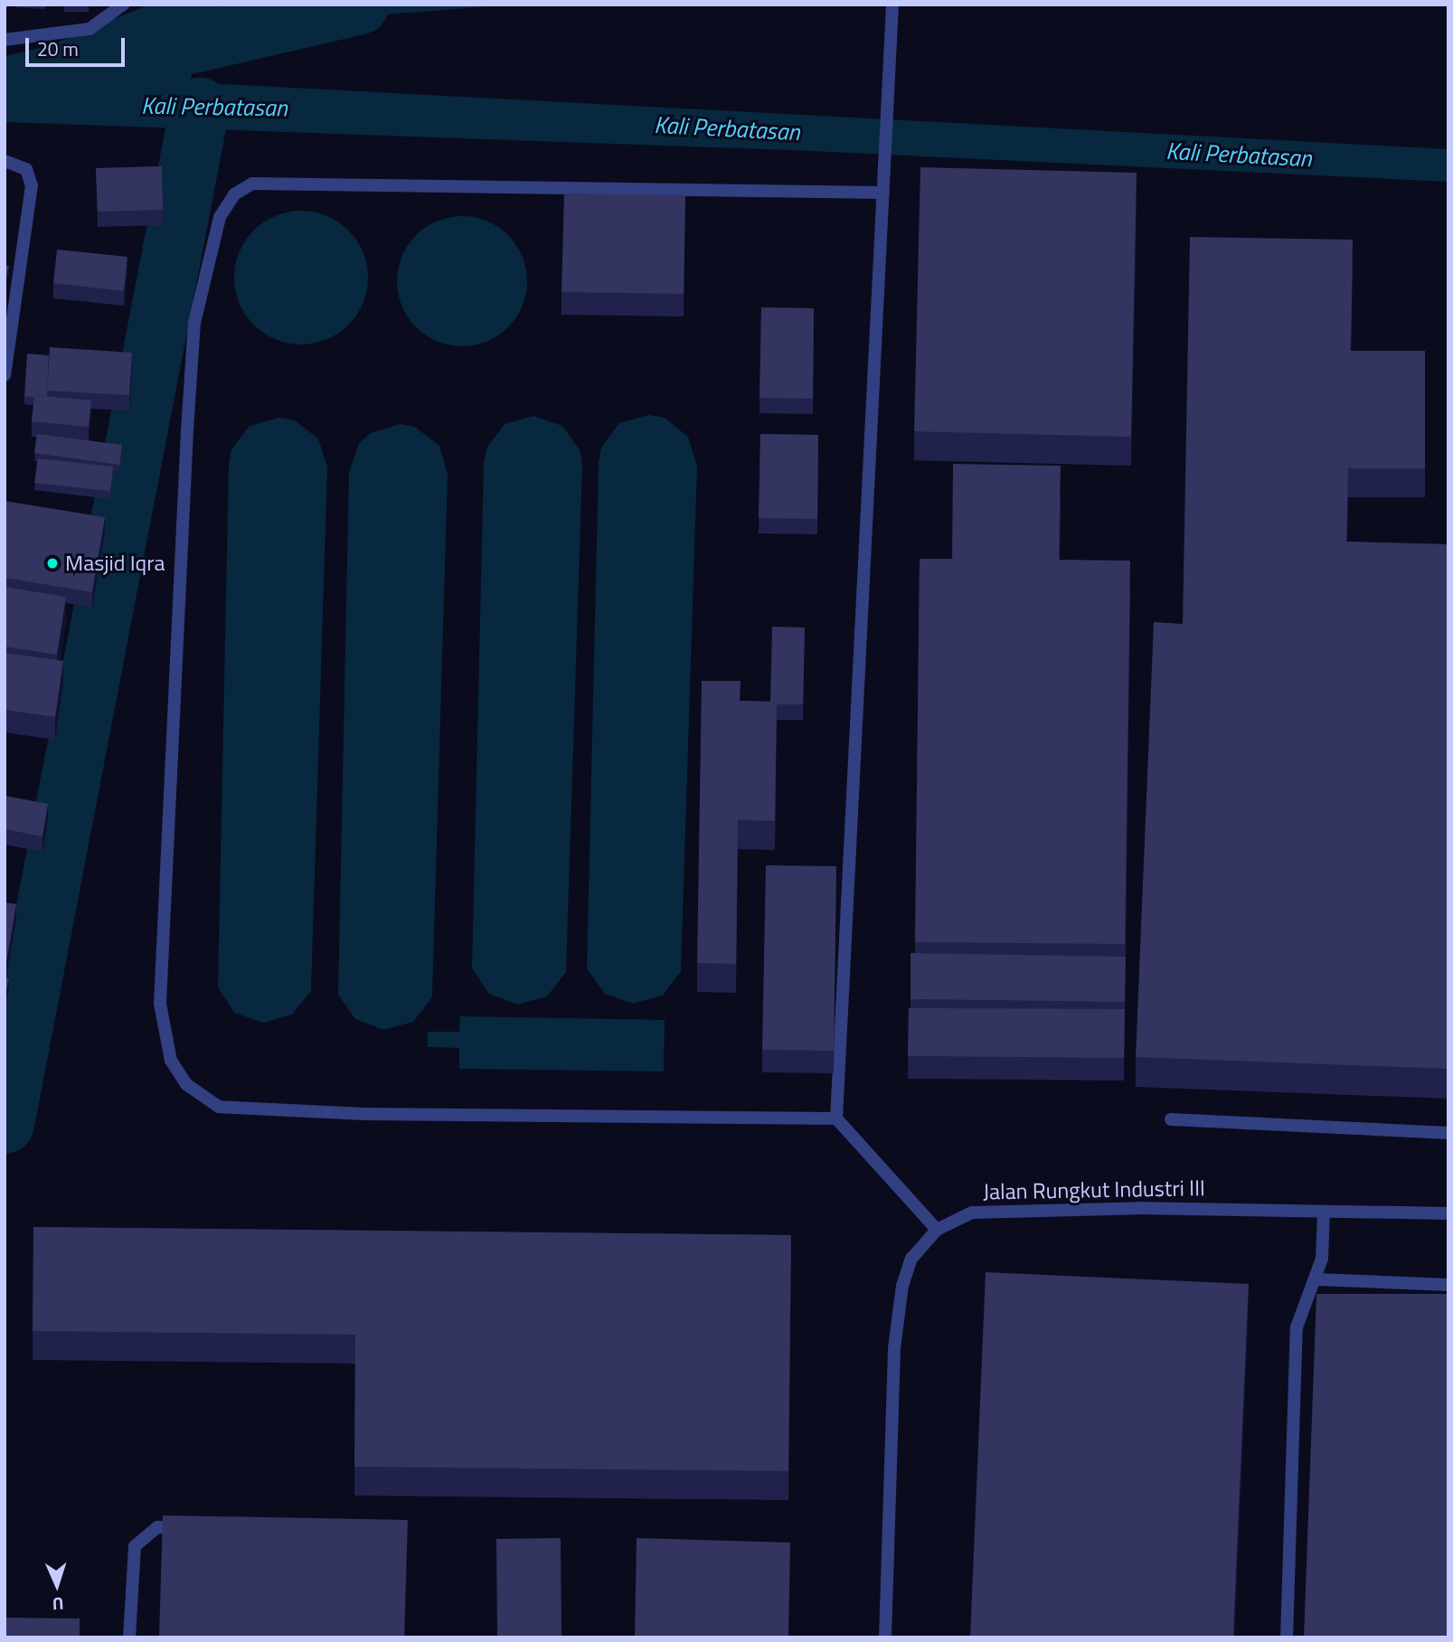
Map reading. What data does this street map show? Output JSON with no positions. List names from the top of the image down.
{
  "streets": {
    "street": ["Jalan Rungkut Industri III"]
  },
  "water": ["Kali Perbatasan"],
  "places": ["Masjid Iqra"],
  "scale_bar": "20 m",
  "north": "bottom"
}
